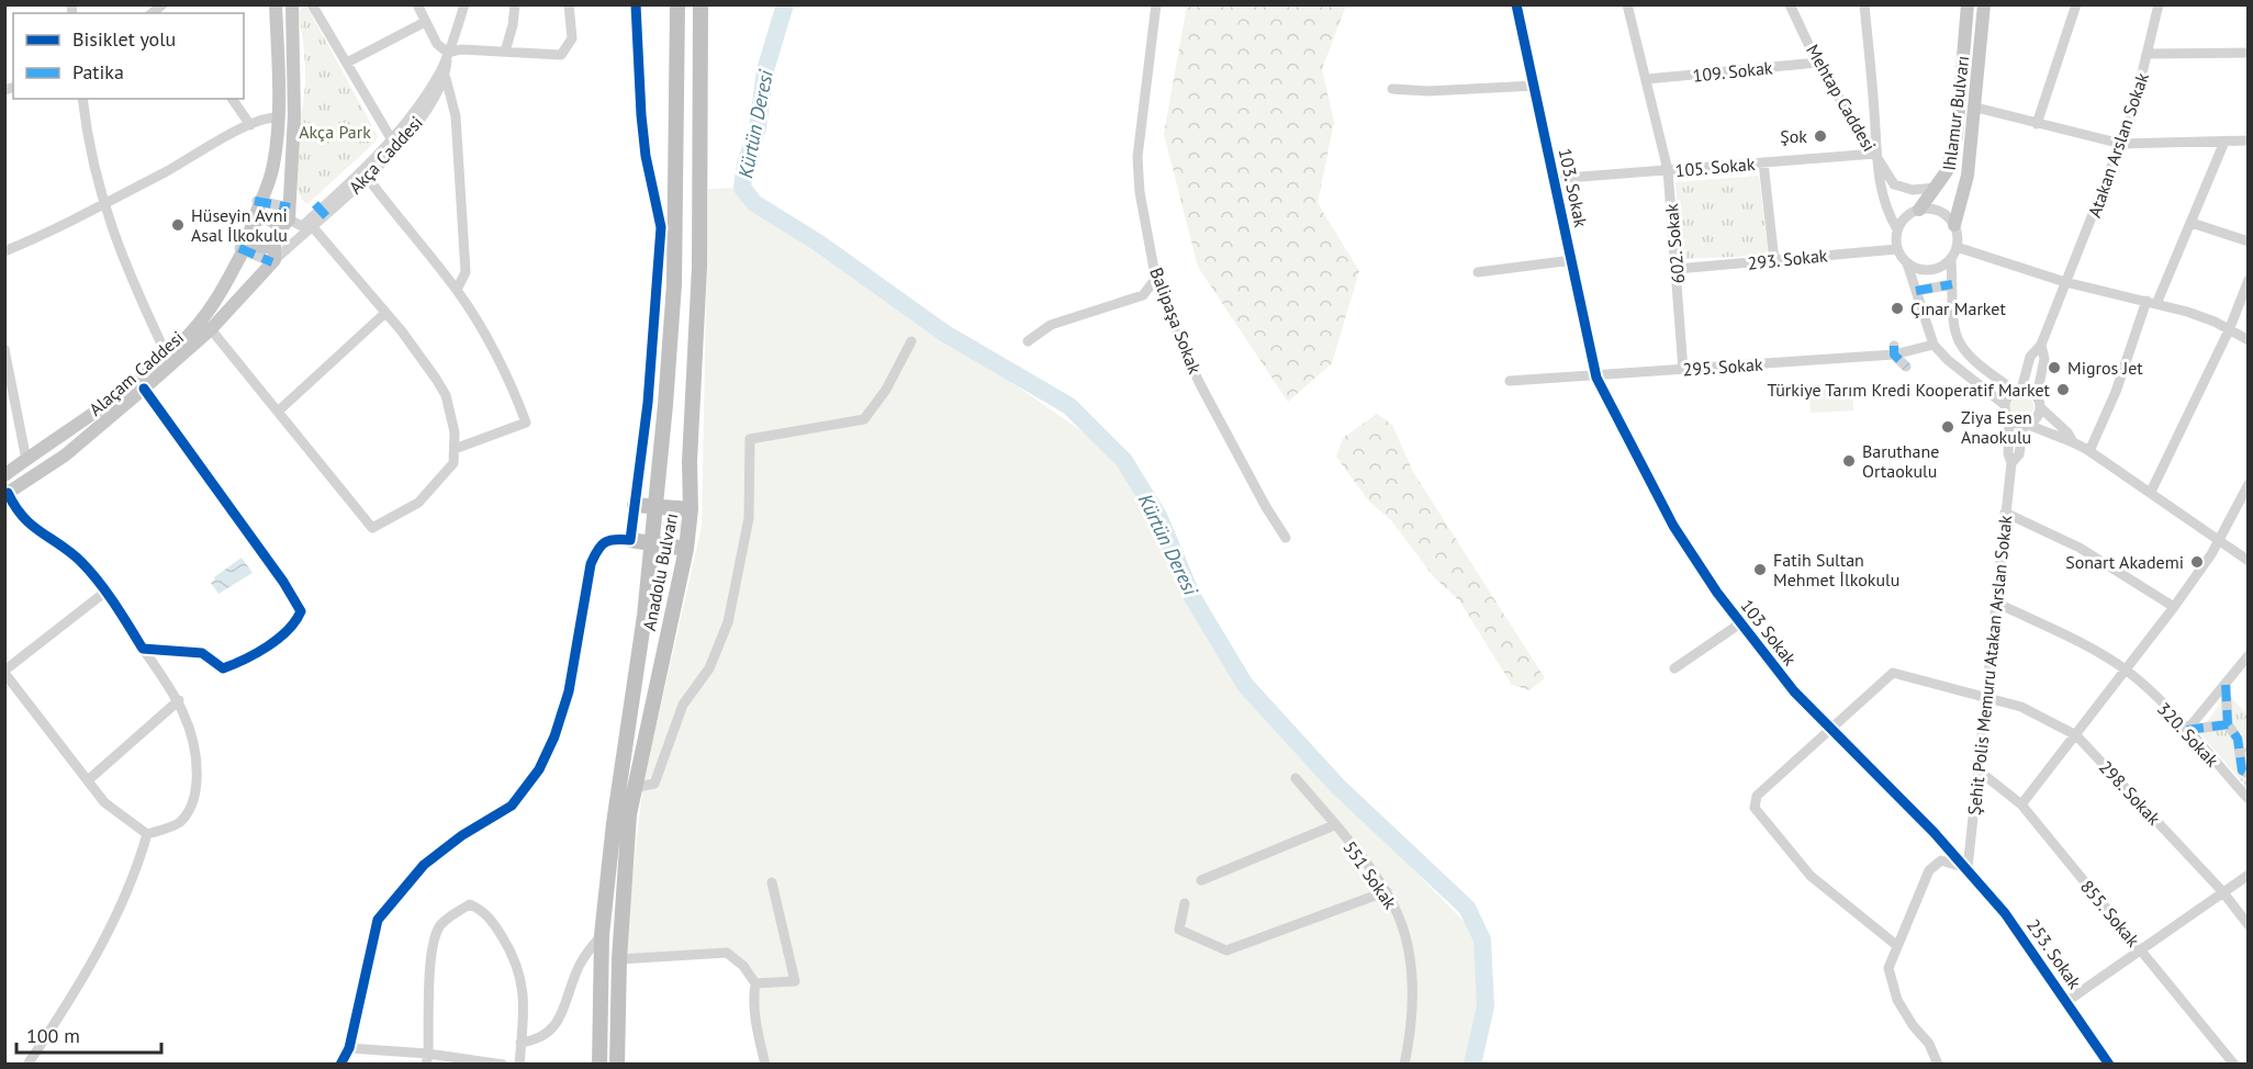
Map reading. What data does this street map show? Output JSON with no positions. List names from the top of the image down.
{
  "streets": {
    "highway": ["Anadolu Bulvarı"],
    "main road": ["Ihlamur Bulvarı", "Alaçam Caddesi"],
    "street": [
      "109. Sokak",
      "Mehtap Caddesi",
      "Atakan Arslan Sokak",
      "Akça Caddesi",
      "105. Sokak",
      "103. Sokak",
      "602. Sokak",
      "293. Sokak",
      "Balipaşa Sokak",
      "295. Sokak",
      "103 Sokak",
      "Şehit Polis Memuru Atakan Arslan Sokak",
      "320. Sokak",
      "298. Sokak",
      "551 Sokak",
      "855. Sokak",
      "253. Sokak"
    ]
  },
  "crossings": [
    ["109. Sokak", "Mehtap Caddesi"],
    ["109. Sokak", "602. Sokak"],
    ["Mehtap Caddesi", "Ihlamur Bulvarı"],
    ["Mehtap Caddesi", "105. Sokak"],
    ["Mehtap Caddesi", "293. Sokak"],
    ["Ihlamur Bulvarı", "293. Sokak"],
    ["Akça Caddesi", "Alaçam Caddesi"],
    ["105. Sokak", "103. Sokak"],
    ["105. Sokak", "602. Sokak"],
    ["103. Sokak", "295. Sokak"],
    ["103. Sokak", "103 Sokak"],
    ["602. Sokak", "293. Sokak"],
    ["602. Sokak", "295. Sokak"],
    ["295. Sokak", "103 Sokak"],
    ["103 Sokak", "Şehit Polis Memuru Atakan Arslan Sokak"],
    ["103 Sokak", "298. Sokak"],
    ["103 Sokak", "253. Sokak"],
    ["Şehit Polis Memuru Atakan Arslan Sokak", "320. Sokak"],
    ["Şehit Polis Memuru Atakan Arslan Sokak", "298. Sokak"],
    ["Şehit Polis Memuru Atakan Arslan Sokak", "855. Sokak"],
    ["Şehit Polis Memuru Atakan Arslan Sokak", "253. Sokak"]
  ],
  "water": ["Kürtün Deresi"],
  "parks": ["Akça Park"],
  "places": [
    "Şok",
    "Hüseyin Avni Asal İlkokulu",
    "Çınar Market",
    "Migros Jet",
    "Türkiye Tarım Kredi Kooperatif Market",
    "Ziya Esen Anaokulu",
    "Baruthane Ortaokulu",
    "Sonart Akademi",
    "Fatih Sultan Mehmet İlkokulu"
  ],
  "legend": ["Bisiklet yolu", "Patika"],
  "scale_bar": "100 m"
}
